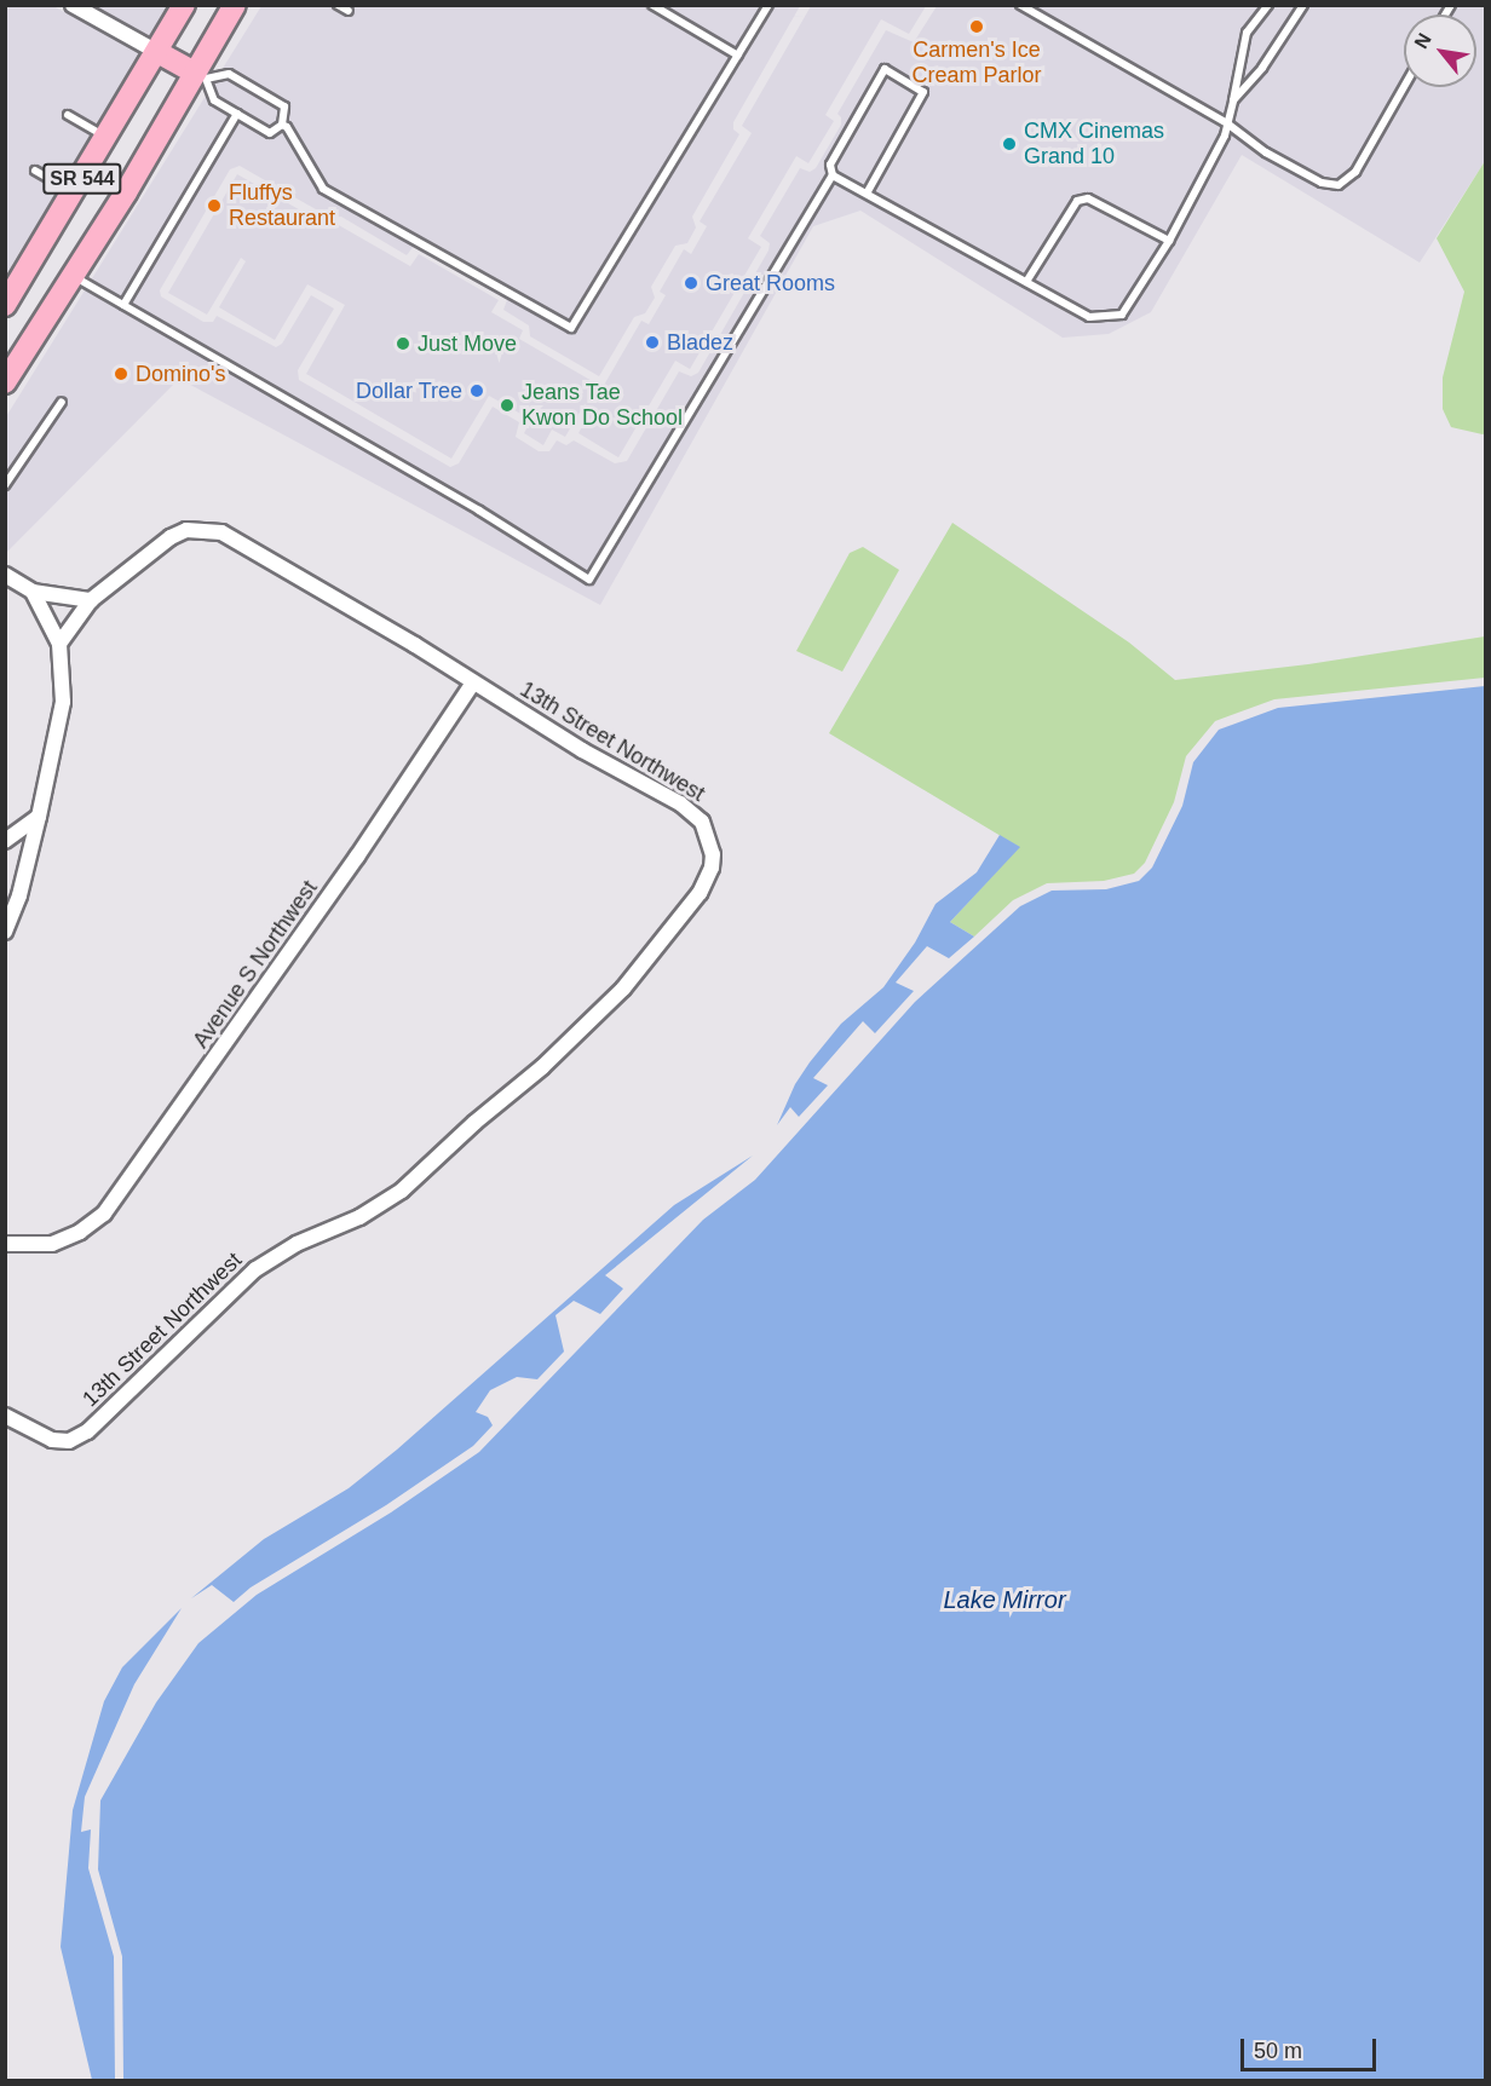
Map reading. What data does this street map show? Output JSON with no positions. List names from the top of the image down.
{
  "streets": {
    "main road": ["SR 544"],
    "street": ["13th Street Northwest", "Avenue S Northwest"]
  },
  "crossings": [
    ["13th Street Northwest", "Avenue S Northwest"]
  ],
  "water": ["Lake Mirror"],
  "places": [
    "Carmen's Ice Cream Parlor",
    "CMX Cinemas Grand 10",
    "Fluffys Restaurant",
    "Great Rooms",
    "Bladez",
    "Just Move",
    "Domino's",
    "Dollar Tree",
    "Jeans Tae Kwon Do School"
  ],
  "scale_bar": "50 m",
  "north": "top left"
}
